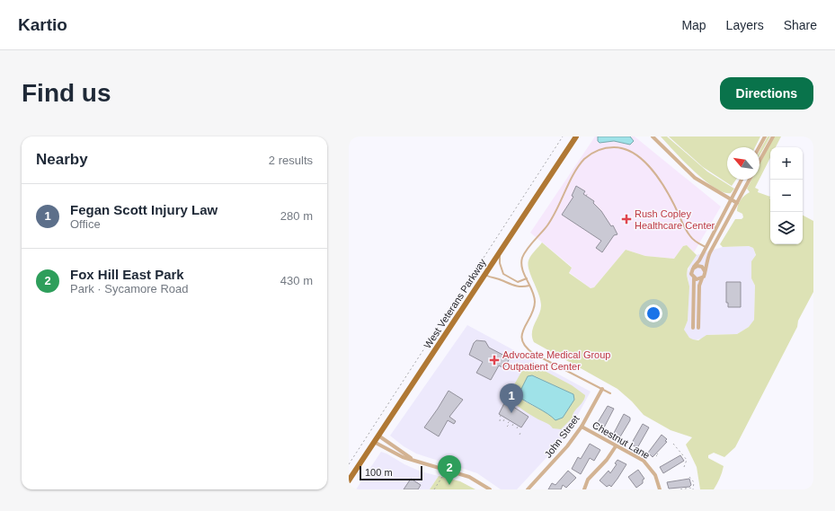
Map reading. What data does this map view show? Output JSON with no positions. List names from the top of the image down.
{
  "streets": {
    "main road": ["West Veterans Parkway"],
    "street": ["John Street", "Chestnut Lane"]
  },
  "crossings": [
    ["John Street", "Chestnut Lane"]
  ],
  "places": {
    "health": ["Rush Copley Healthcare Center", "Advocate Medical Group Outpatient Center"]
  },
  "scale_bar": "100 m",
  "north": "top left",
  "page": {
    "header": "Kartio",
    "nav": ["Map", "Layers", "Share"],
    "buttons": "Directions",
    "title": "Find us",
    "heading": ["Nearby", "2 results"],
    "map_buttons": ["+", "−"],
    "list": [
      {
        "mark": "1",
        "name": "Fegan Scott Injury Law",
        "note": "Office",
        "value": "280 m"
      },
      {
        "mark": "2",
        "name": "Fox Hill East Park",
        "note": "Park · Sycamore Road",
        "value": "430 m"
      }
    ],
    "pins": ["1", "2"],
    "scale": "100 m"
  }
}
